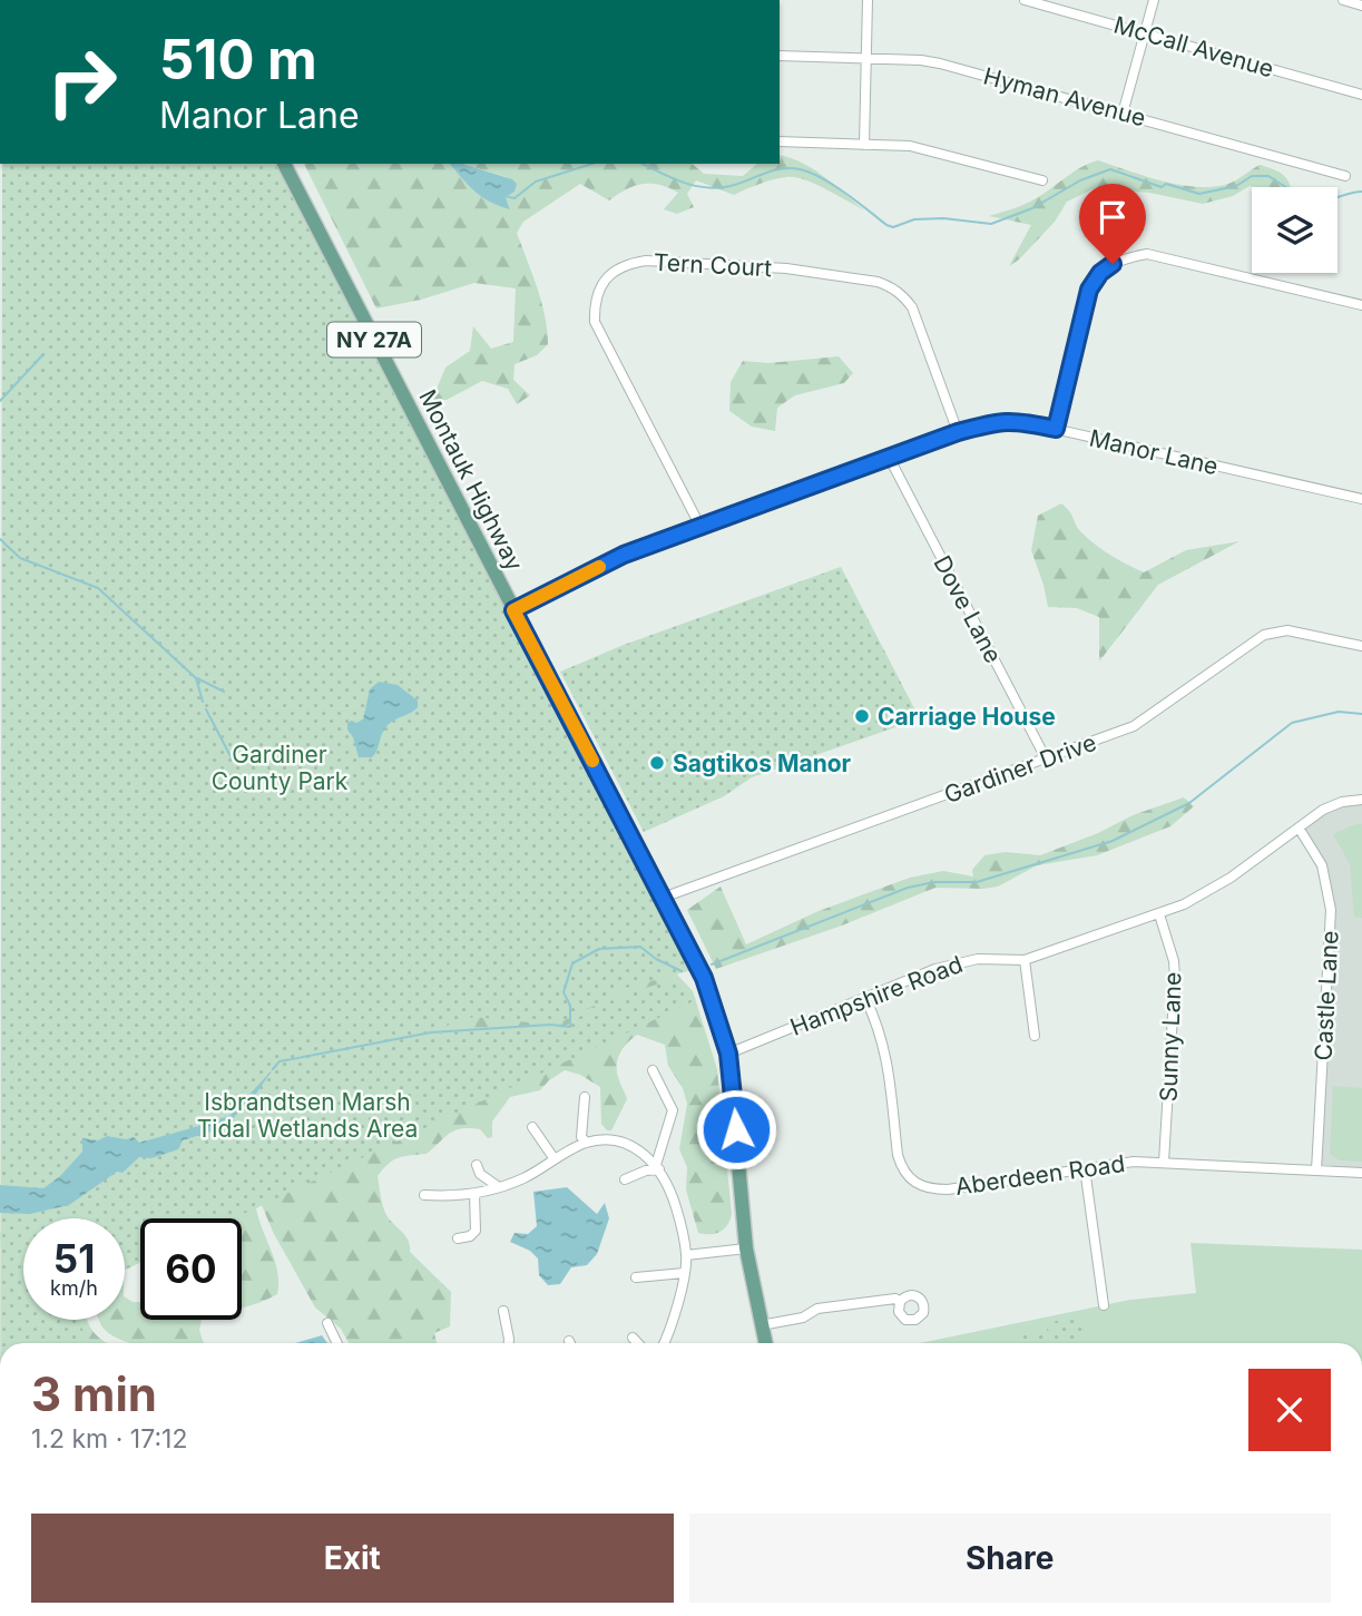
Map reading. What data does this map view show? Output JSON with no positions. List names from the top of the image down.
{
  "streets": {
    "main road": ["NY 27A", "Montauk Highway"],
    "street": [
      "McCall Avenue",
      "Hyman Avenue",
      "Tern Court",
      "Manor Lane",
      "Dove Lane",
      "Gardiner Drive",
      "Hampshire Road",
      "Castle Lane",
      "Sunny Lane",
      "Aberdeen Road"
    ]
  },
  "crossings": [
    ["Tern Court", "Manor Lane"],
    ["NY 27A", "Manor Lane"],
    ["NY 27A", "Montauk Highway"],
    ["NY 27A", "Gardiner Drive"],
    ["NY 27A", "Hampshire Road"],
    ["Manor Lane", "Montauk Highway"],
    ["Manor Lane", "Dove Lane"],
    ["Dove Lane", "Gardiner Drive"],
    ["Hampshire Road", "Castle Lane"],
    ["Hampshire Road", "Sunny Lane"],
    ["Hampshire Road", "Aberdeen Road"],
    ["Castle Lane", "Aberdeen Road"],
    ["Sunny Lane", "Aberdeen Road"]
  ],
  "parks": ["Gardiner County Park", "Isbrandtsen Marsh Tidal Wetlands Area"],
  "places": ["Carriage House", "Sagtikos Manor"],
  "page": {
    "turn": ["510 m", "Manor Lane"],
    "speed": "51 km/h",
    "limit": "60",
    "heading": ["3 min", "1.2 km · 17:12"],
    "buttons": ["Exit", "Share"]
  }
}
